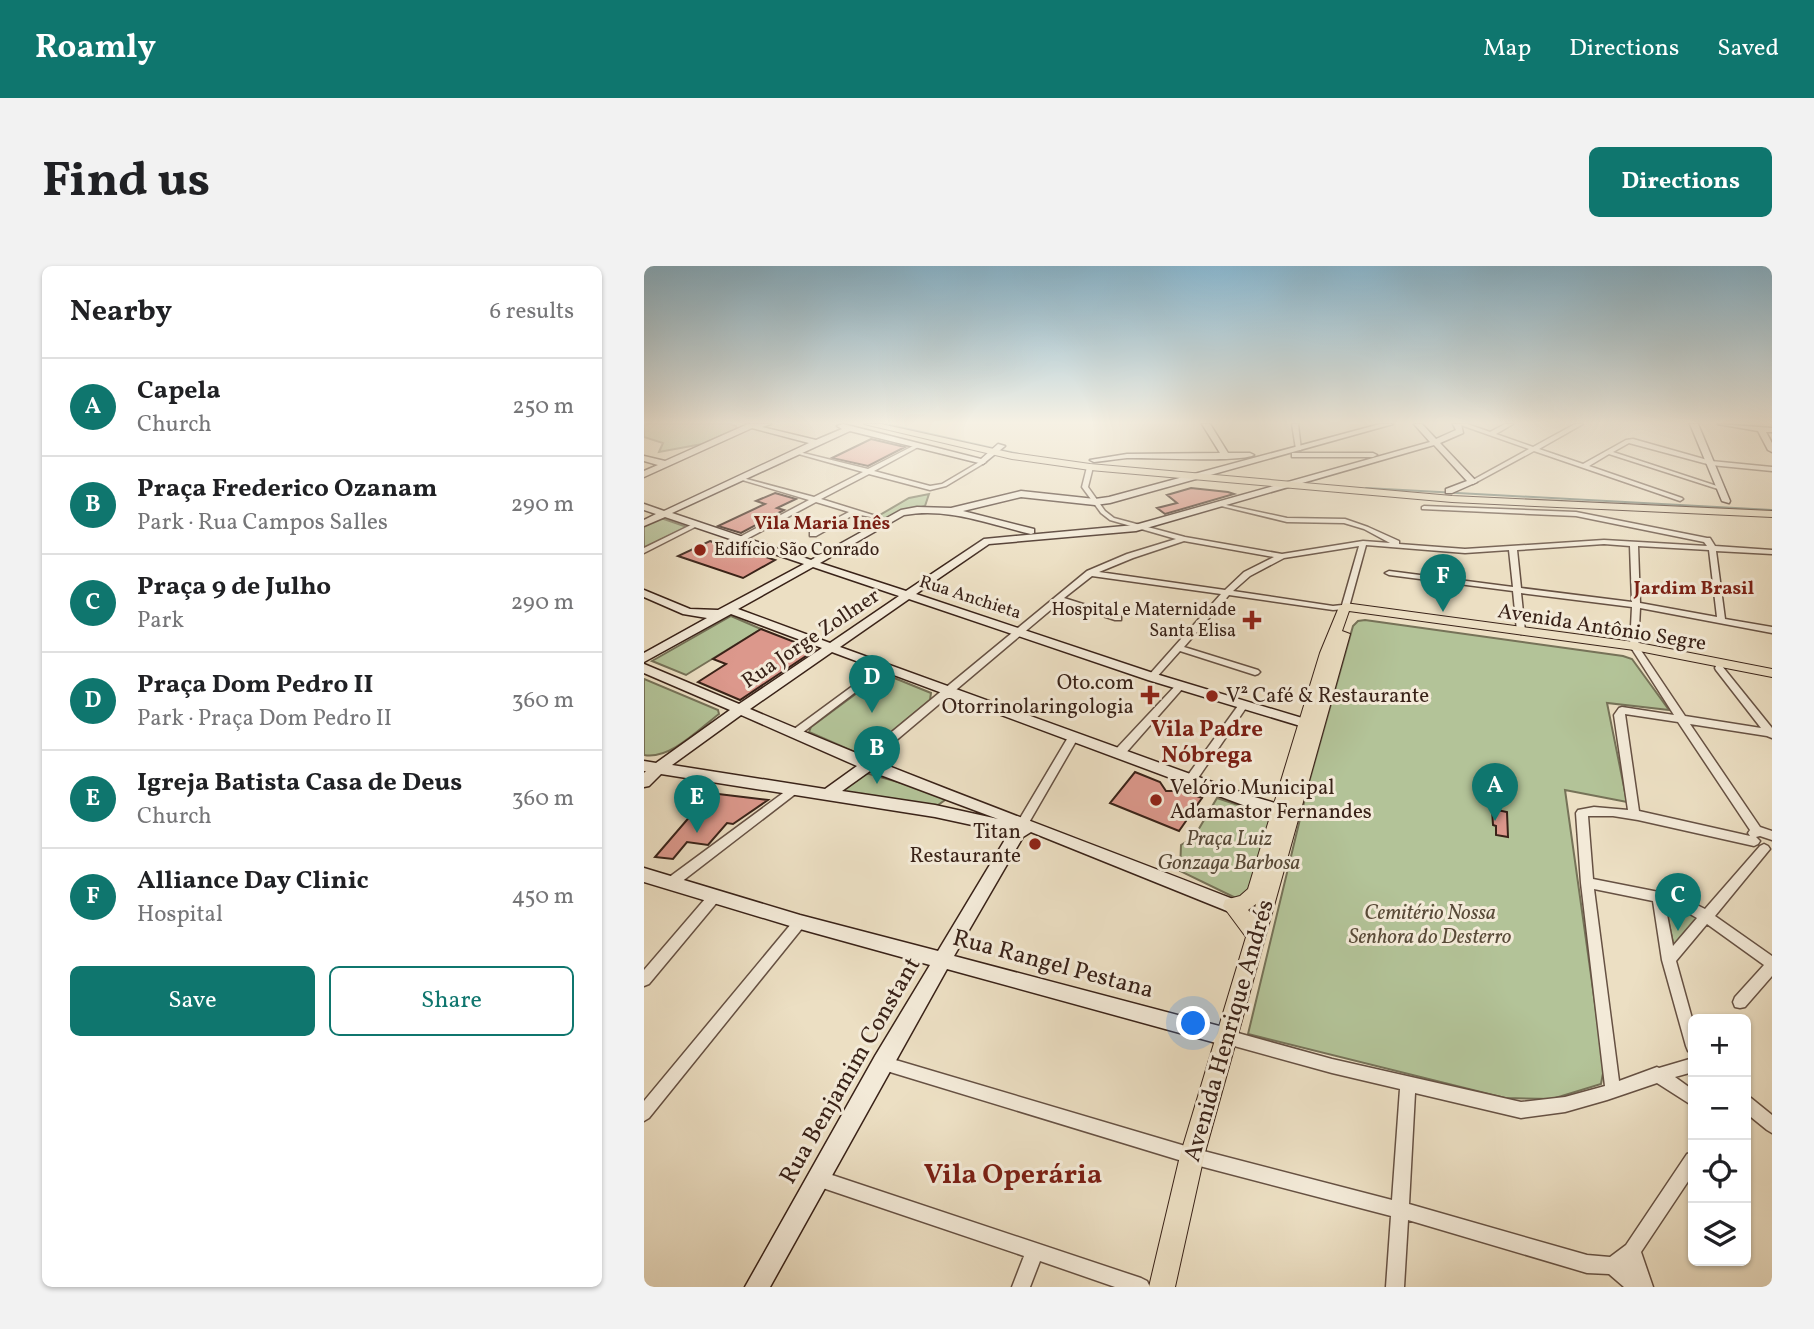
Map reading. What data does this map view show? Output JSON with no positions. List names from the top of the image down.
{
  "streets": {
    "main road": ["Avenida Antônio Segre", "Avenida Henrique Andrés"],
    "street": [
      "Rua Anchieta",
      "Rua Jorge Zollner",
      "Rua Rangel Pestana",
      "Rua Benjamim Constant"
    ]
  },
  "crossings": [
    ["Rua Anchieta", "Rua Jorge Zollner"],
    ["Rua Anchieta", "Avenida Henrique Andrés"],
    ["Avenida Antônio Segre", "Avenida Henrique Andrés"],
    ["Rua Rangel Pestana", "Avenida Henrique Andrés"],
    ["Rua Rangel Pestana", "Rua Benjamim Constant"]
  ],
  "districts": [
    "Vila Maria Inês",
    "Jardim Brasil",
    "Vila Padre Nóbrega",
    "Vila Operária"
  ],
  "parks": ["Praça Luiz Gonzaga Barbosa", "Cemitério Nossa Senhora do Desterro"],
  "places": {
    "other": [
      "Edifício São Conrado",
      "V² Café & Restaurante",
      "Velório Municipal Adamastor Fernandes",
      "Titan Restaurante"
    ],
    "health": ["Hospital e Maternidade Santa Elisa", "Oto.com Otorrinolaringologia"]
  },
  "page": {
    "header": "Roamly",
    "nav": ["Map", "Directions", "Saved"],
    "buttons": [
      "Directions",
      ["Save", "Share"]
    ],
    "title": "Find us",
    "heading": ["Nearby", "6 results"],
    "list": [
      {
        "mark": "A",
        "name": "Capela",
        "note": "Church",
        "value": "250 m"
      },
      {
        "mark": "B",
        "name": "Praça Frederico Ozanam",
        "note": "Park · Rua Campos Salles",
        "value": "290 m"
      },
      {
        "mark": "C",
        "name": "Praça 9 de Julho",
        "note": "Park",
        "value": "290 m"
      },
      {
        "mark": "D",
        "name": "Praça Dom Pedro II",
        "note": "Park · Praça Dom Pedro II",
        "value": "360 m"
      },
      {
        "mark": "E",
        "name": "Igreja Batista Casa de Deus",
        "note": "Church",
        "value": "360 m"
      },
      {
        "mark": "F",
        "name": "Alliance Day Clinic",
        "note": "Hospital",
        "value": "450 m"
      }
    ],
    "pins": [
      "F",
      "D",
      "B",
      "A",
      "E",
      "C"
    ],
    "map_buttons": ["+", "−"]
  }
}
